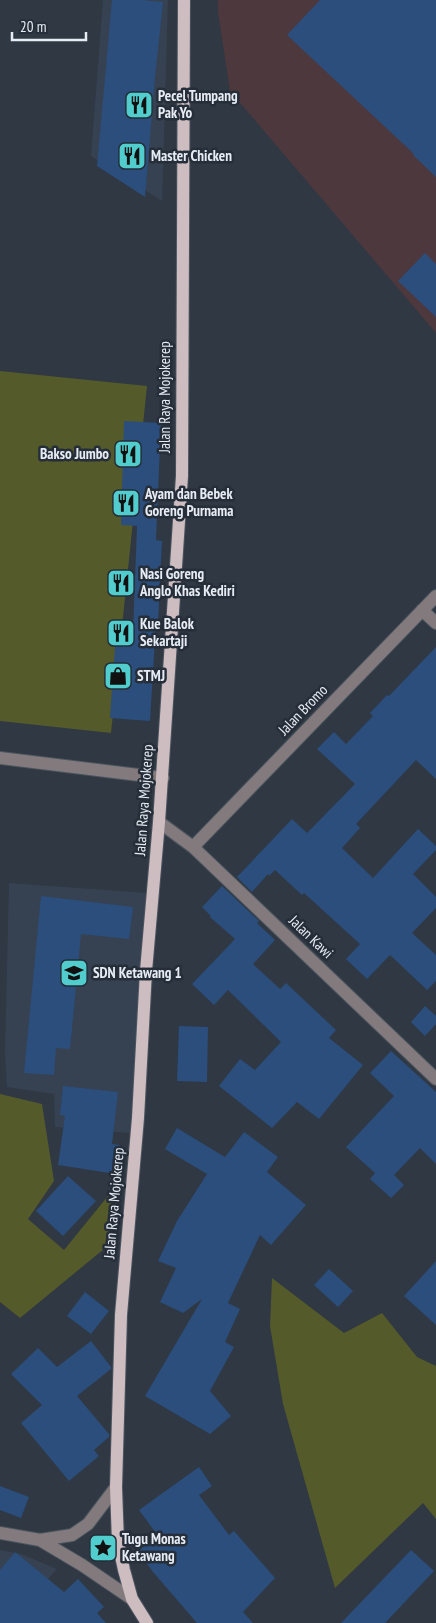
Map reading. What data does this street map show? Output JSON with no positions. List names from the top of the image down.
{
  "streets": {
    "main road": ["Jalan Raya Mojokerep"],
    "street": ["Jalan Bromo", "Jalan Kawi"]
  },
  "crossings": [
    ["Jalan Raya Mojokerep", "Jalan Kawi"],
    ["Jalan Bromo", "Jalan Kawi"]
  ],
  "places": {
    "restaurant": [
      "Pecel Tumpang Pak Yo",
      "Master Chicken",
      "Bakso Jumbo",
      "Ayam dan Bebek Goreng Purnama",
      "Nasi Goreng Anglo Khas Kediri",
      "Kue Balok Sekartaji"
    ],
    "shop": ["STMJ"],
    "school or university": ["SDN Ketawang 1"],
    "place": ["Tugu Monas Ketawang"]
  },
  "scale_bar": "20 m"
}
